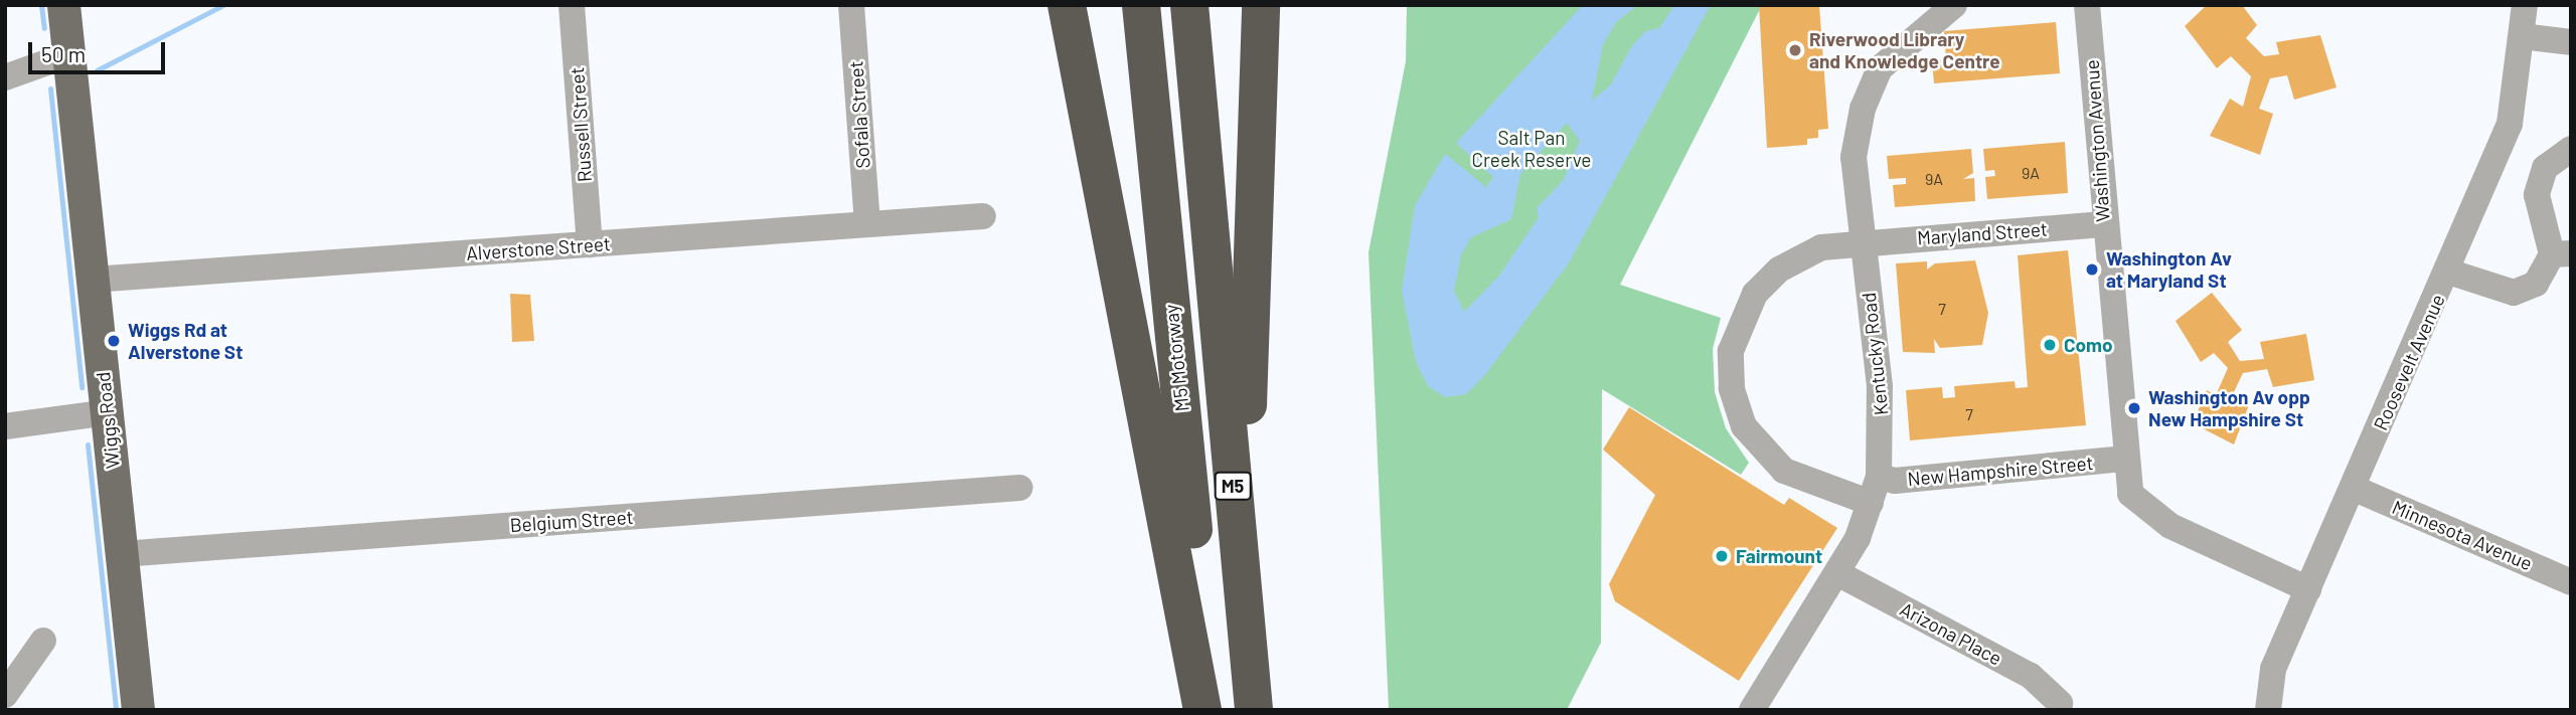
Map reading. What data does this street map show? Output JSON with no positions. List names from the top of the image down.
{
  "streets": {
    "highway": ["M5 Motorway", "M5"],
    "main road": ["Wiggs Road"],
    "street": [
      "Sofala Street",
      "Russell Street",
      "Washington Avenue",
      "Maryland Street",
      "Alverstone Street",
      "Kentucky Road",
      "Roosevelt Avenue",
      "New Hampshire Street",
      "Belgium Street",
      "Minnesota Avenue",
      "Arizona Place"
    ]
  },
  "crossings": [
    ["Sofala Street", "Alverstone Street"],
    ["Russell Street", "Alverstone Street"],
    ["Washington Avenue", "Maryland Street"],
    ["Washington Avenue", "Roosevelt Avenue"],
    ["Washington Avenue", "New Hampshire Street"],
    ["Maryland Street", "Kentucky Road"],
    ["Alverstone Street", "Wiggs Road"],
    ["Kentucky Road", "New Hampshire Street"],
    ["Kentucky Road", "Arizona Place"],
    ["Roosevelt Avenue", "Minnesota Avenue"],
    ["Wiggs Road", "Belgium Street"]
  ],
  "parks": ["Salt Pan Creek Reserve"],
  "places": [
    "Riverwood Library and Knowledge Centre",
    "Washington Av at Maryland St",
    "Wiggs Rd at Alverstone St",
    "Como",
    "Washington Av opp New Hampshire St",
    "Fairmount"
  ],
  "house_numbers": [
    "9A",
    "9A",
    "7",
    "7"
  ],
  "scale_bar": "50 m"
}
